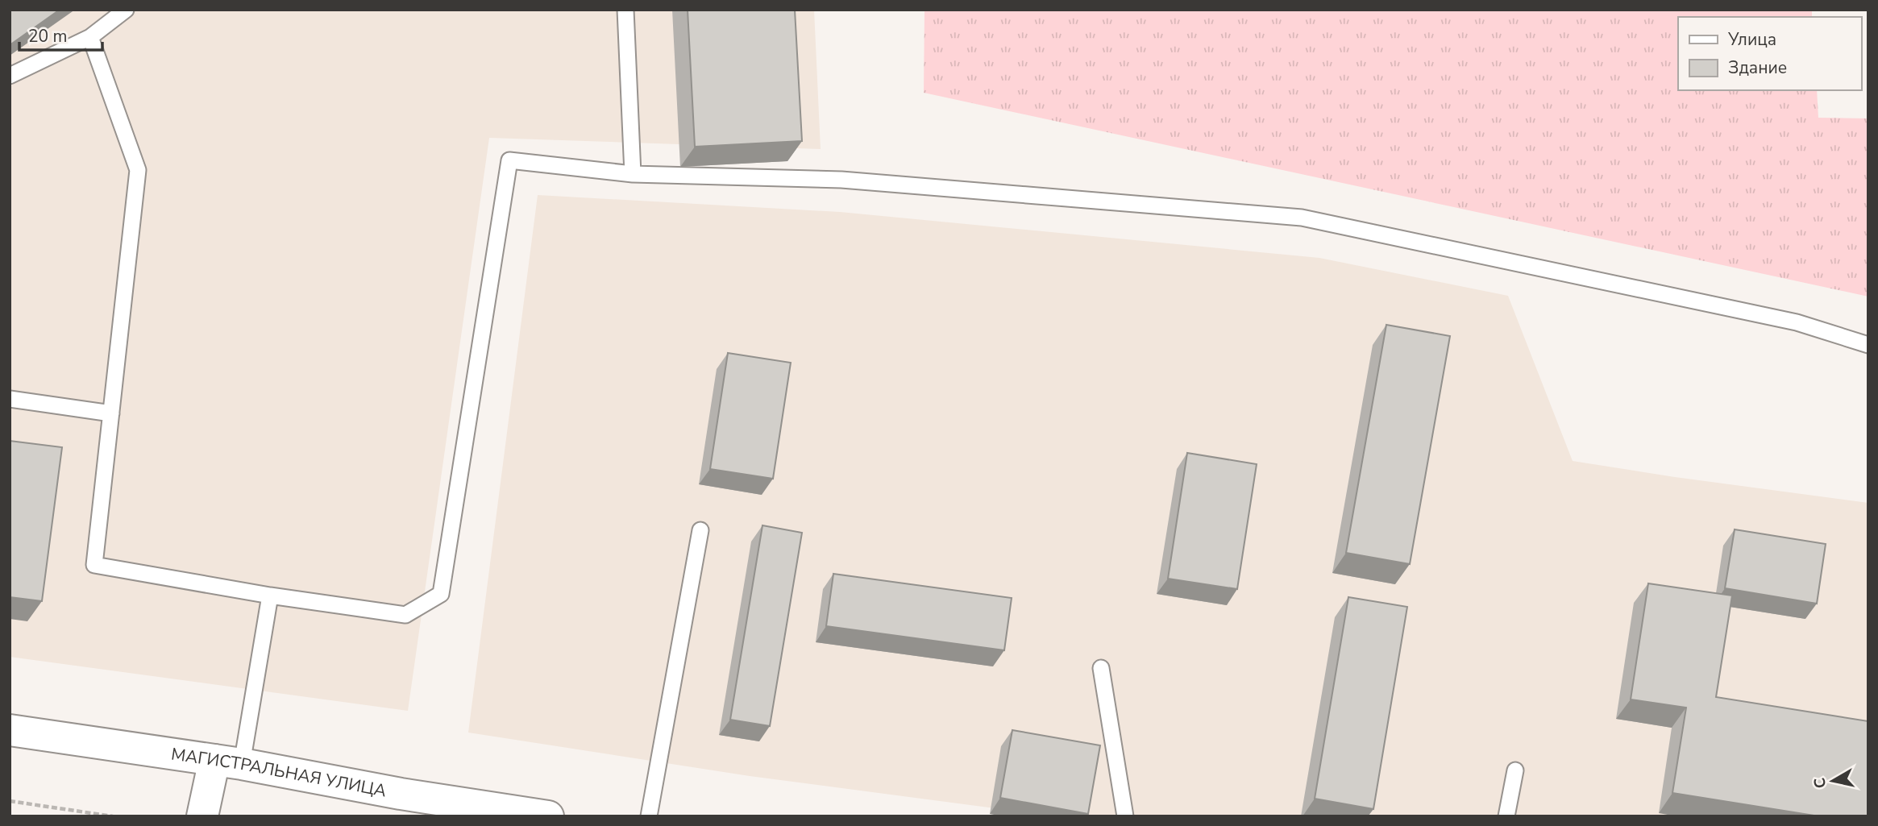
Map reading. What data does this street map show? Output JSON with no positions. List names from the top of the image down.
{
  "streets": {
    "street": ["МАГИСТРАЛЬНАЯ УЛИЦА"]
  },
  "legend": ["Улица", "Здание"],
  "scale_bar": "20 m",
  "north": "left"
}
